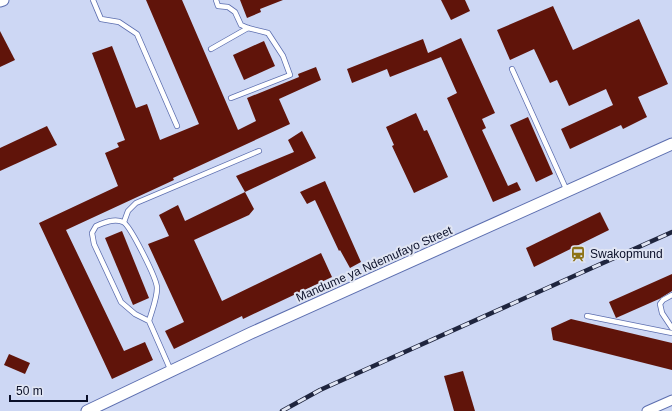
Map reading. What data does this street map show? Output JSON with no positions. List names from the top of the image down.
{
  "streets": {
    "street": ["Mandume ya Ndemufayo Street"]
  },
  "places": {
    "station": ["Swakopmund"]
  },
  "scale_bar": "50 m"
}
